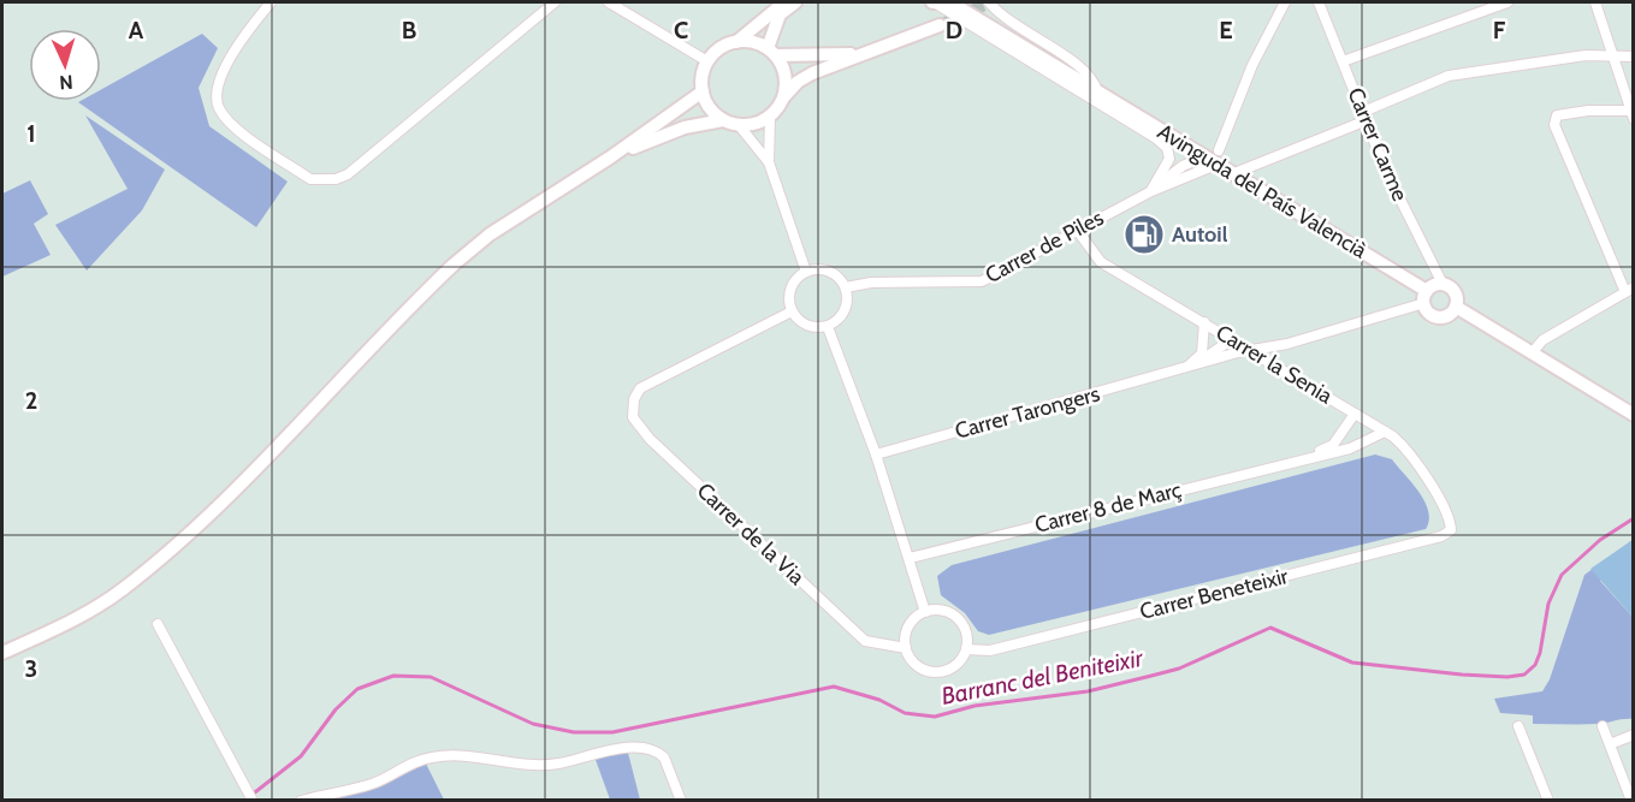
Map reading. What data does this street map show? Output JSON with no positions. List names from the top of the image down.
{
  "streets": {
    "street": [
      "Carrer Carme",
      "Avinguda del País Valencià",
      "Carrer de Piles",
      "Carrer la Senia",
      "Carrer Tarongers",
      "Carrer 8 de Març",
      "Carrer de la Via",
      "Carrer Beneteixir"
    ]
  },
  "crossings": [
    ["Carrer Carme", "Avinguda del País Valencià"],
    ["Carrer Carme", "Carrer Tarongers"],
    ["Avinguda del País Valencià", "Carrer de Piles"],
    ["Avinguda del País Valencià", "Carrer Tarongers"],
    ["Carrer de Piles", "Carrer la Senia"],
    ["Carrer de Piles", "Carrer de la Via"],
    ["Carrer la Senia", "Carrer Tarongers"],
    ["Carrer la Senia", "Carrer 8 de Març"],
    ["Carrer la Senia", "Carrer Beneteixir"],
    ["Carrer de la Via", "Carrer Beneteixir"]
  ],
  "water": ["Barranc del Beniteixir"],
  "places": {
    "fuel station": ["Autoil"]
  },
  "north": "bottom",
  "grid": {
    "columns": [
      "A",
      "B",
      "C",
      "D",
      "E",
      "F"
    ],
    "rows": ["1", "2", "3"]
  }
}
